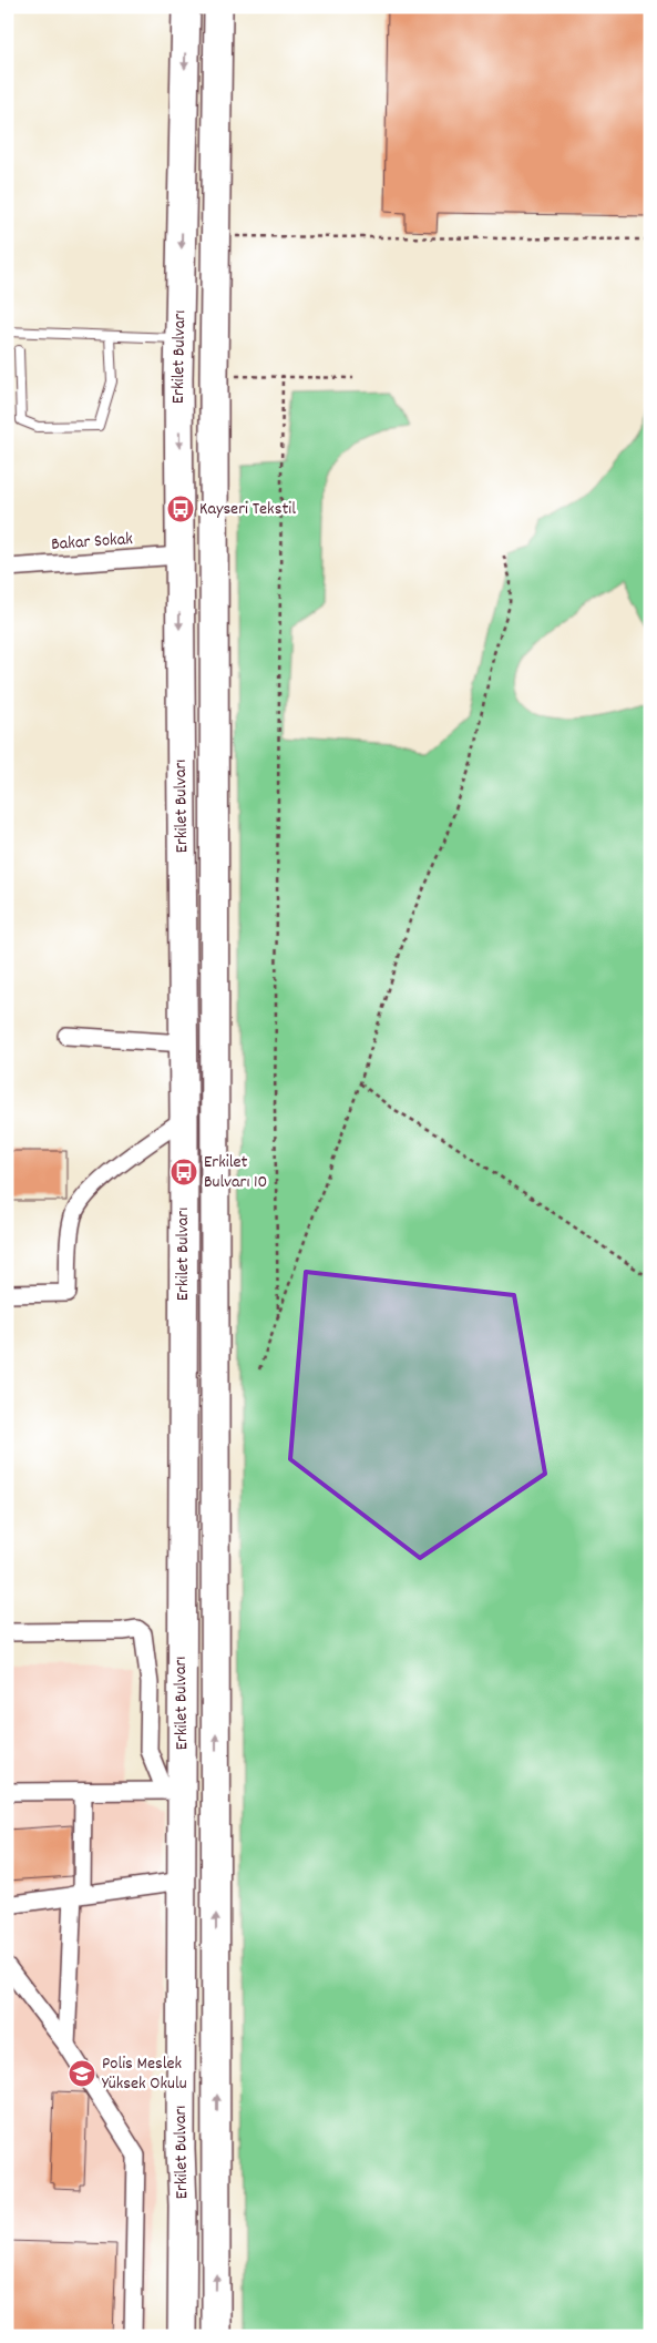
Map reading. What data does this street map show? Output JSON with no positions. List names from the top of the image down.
{
  "streets": {
    "main road": ["Erkilet Bulvarı"],
    "street": ["Bakar Sokak"]
  },
  "crossings": [
    ["Erkilet Bulvarı", "Bakar Sokak"]
  ],
  "places": {
    "bus stop": ["Kayseri Tekstil", "Erkilet Bulvarı 10"],
    "school or university": ["Polis Meslek Yüksek Okulu"]
  }
}
